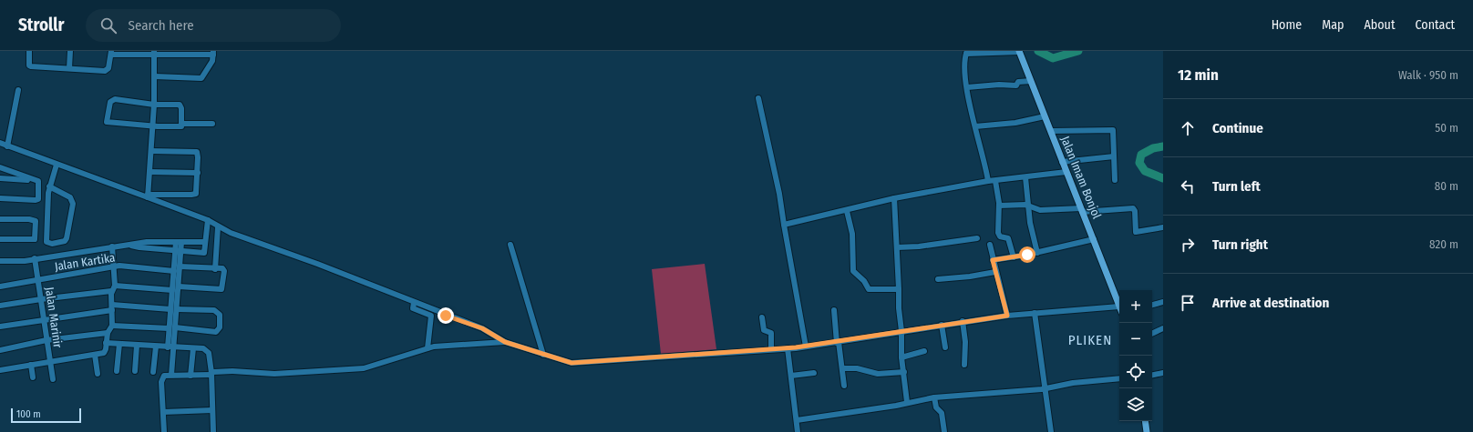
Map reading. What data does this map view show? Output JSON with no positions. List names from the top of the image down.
{
  "streets": {
    "main road": ["Jalan Imam Bonjol"],
    "street": ["Jalan Kartika", "Jalan Marinir"]
  },
  "crossings": [
    ["Jalan Kartika", "Jalan Marinir"]
  ],
  "districts": ["PLIKEN"],
  "scale_bar": "100 m",
  "page": {
    "header": "Strollr",
    "search": "Search here",
    "nav": [
      "Home",
      "Map",
      "About",
      "Contact"
    ],
    "heading": ["12 min", "Walk · 950 m"],
    "list": [
      ["Continue", "50 m"],
      ["Turn left", "80 m"],
      ["Turn right", "820 m"],
      "Arrive at destination"
    ],
    "map_buttons": ["+", "−"],
    "scale": "100 m"
  }
}
